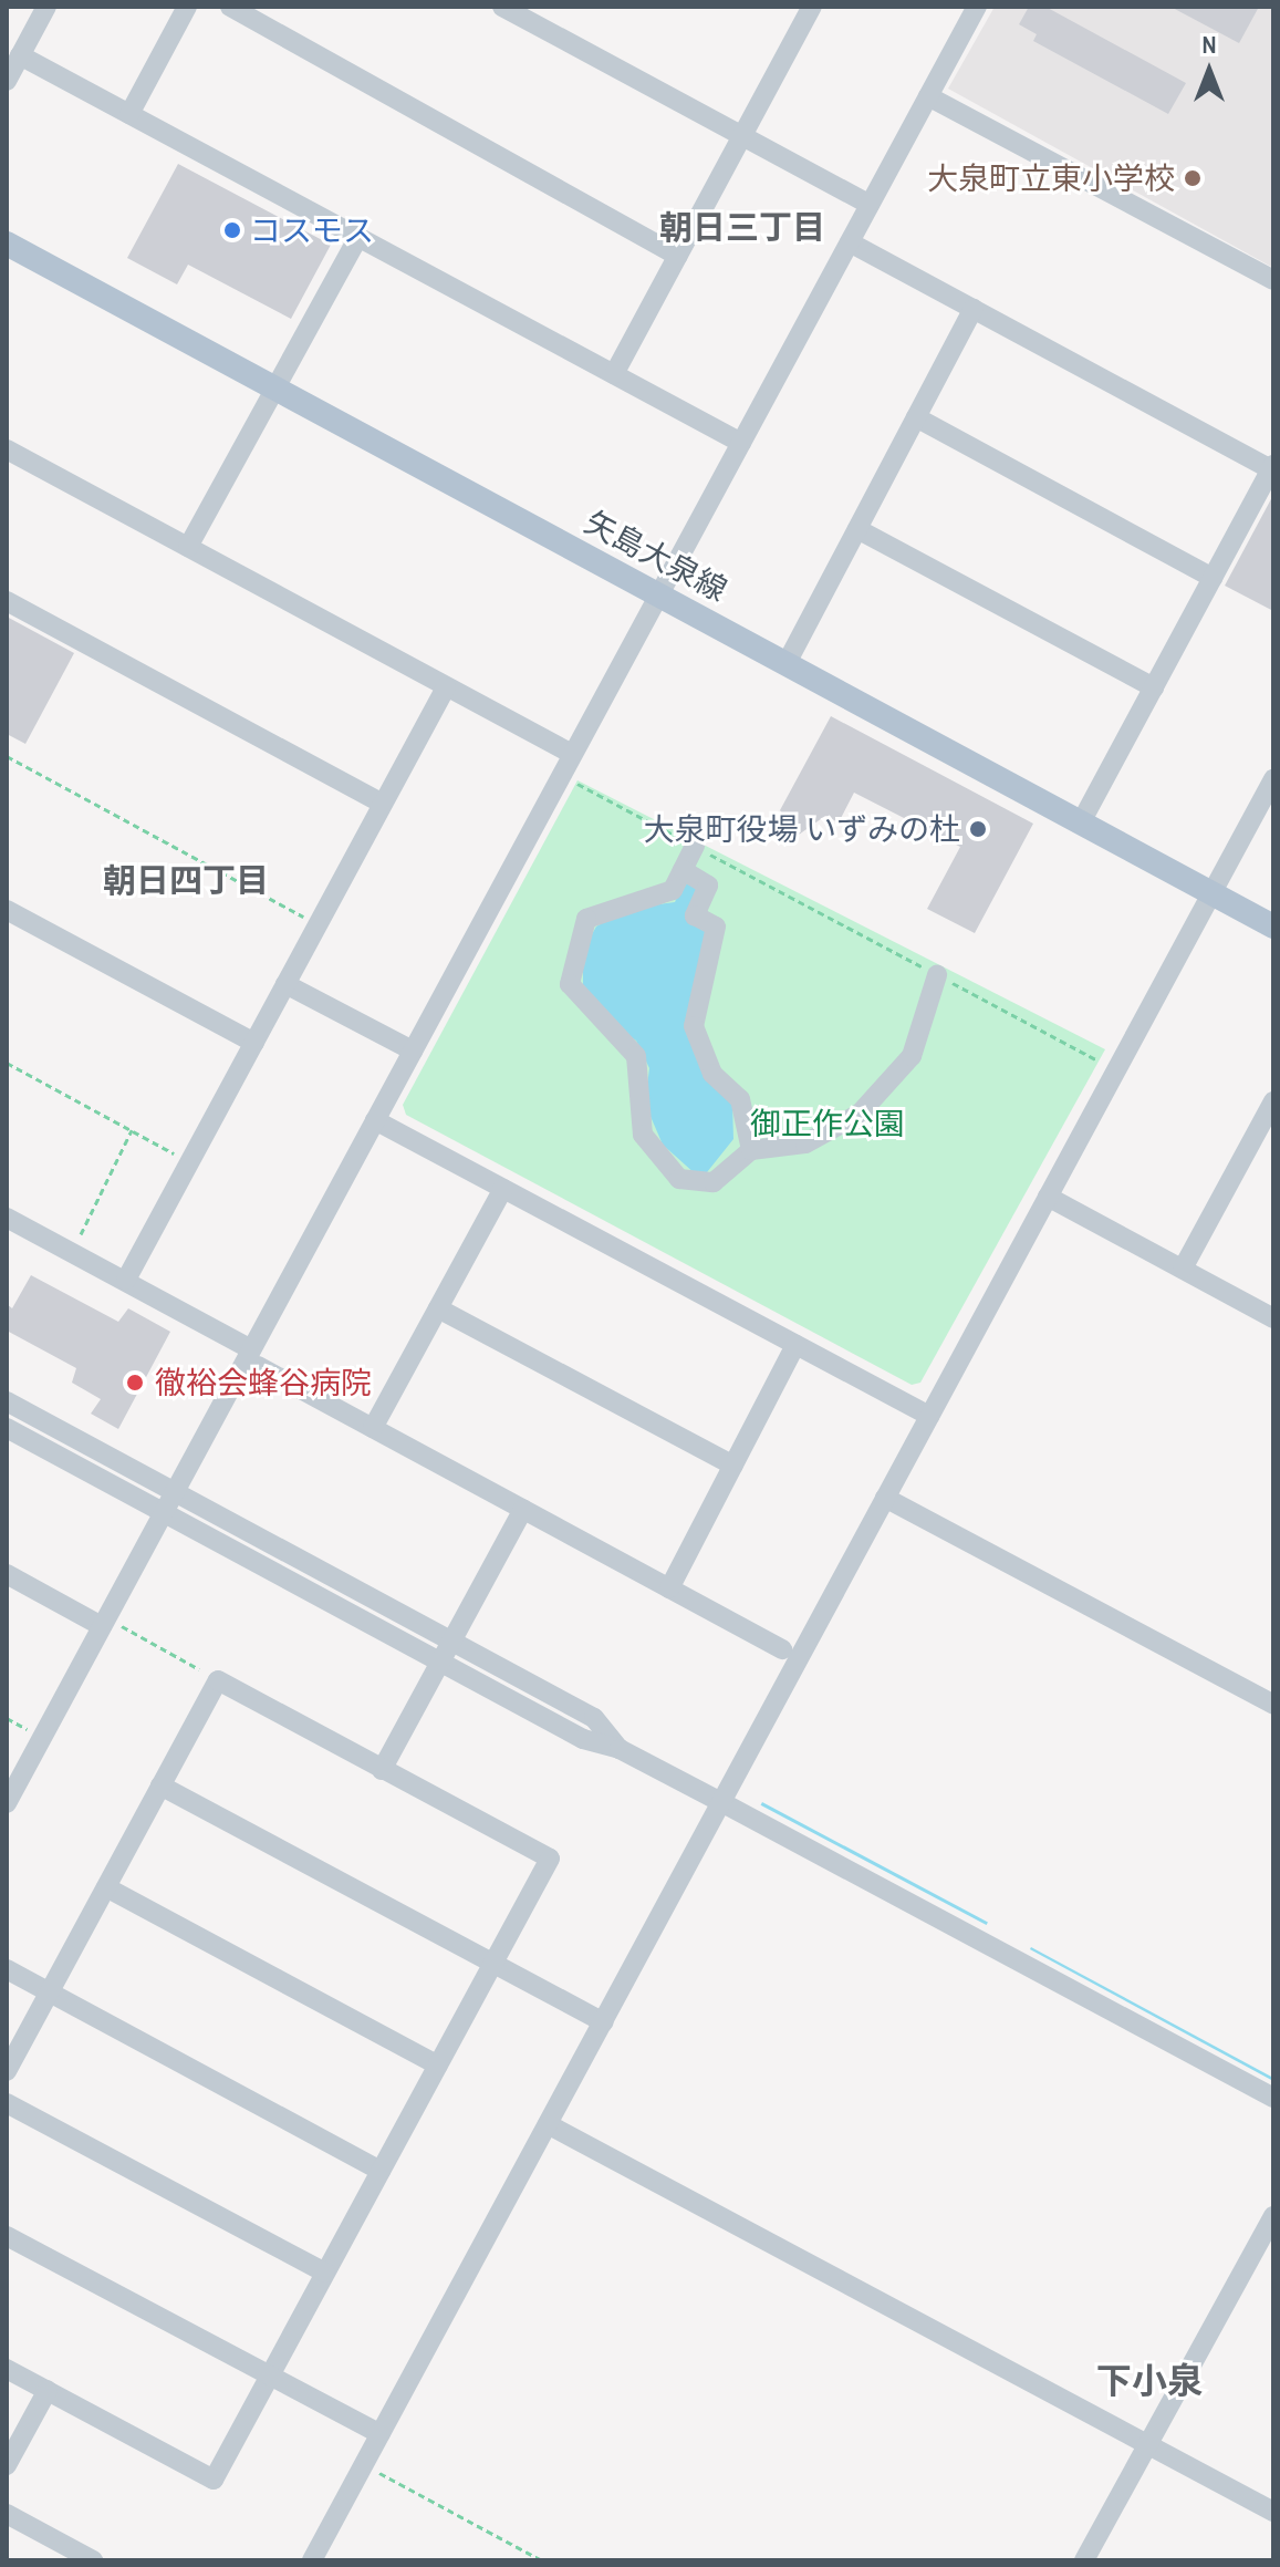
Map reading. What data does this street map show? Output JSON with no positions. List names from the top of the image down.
{
  "streets": {
    "main road": ["矢島大泉線"]
  },
  "districts": ["朝日三丁目", "朝日四丁目", "下小泉"],
  "parks": ["御正作公園"],
  "places": [
    "大泉町立東小学校",
    "コスモス",
    "大泉町役場 いずみの杜",
    "徹裕会蜂谷病院"
  ],
  "north": "top"
}
